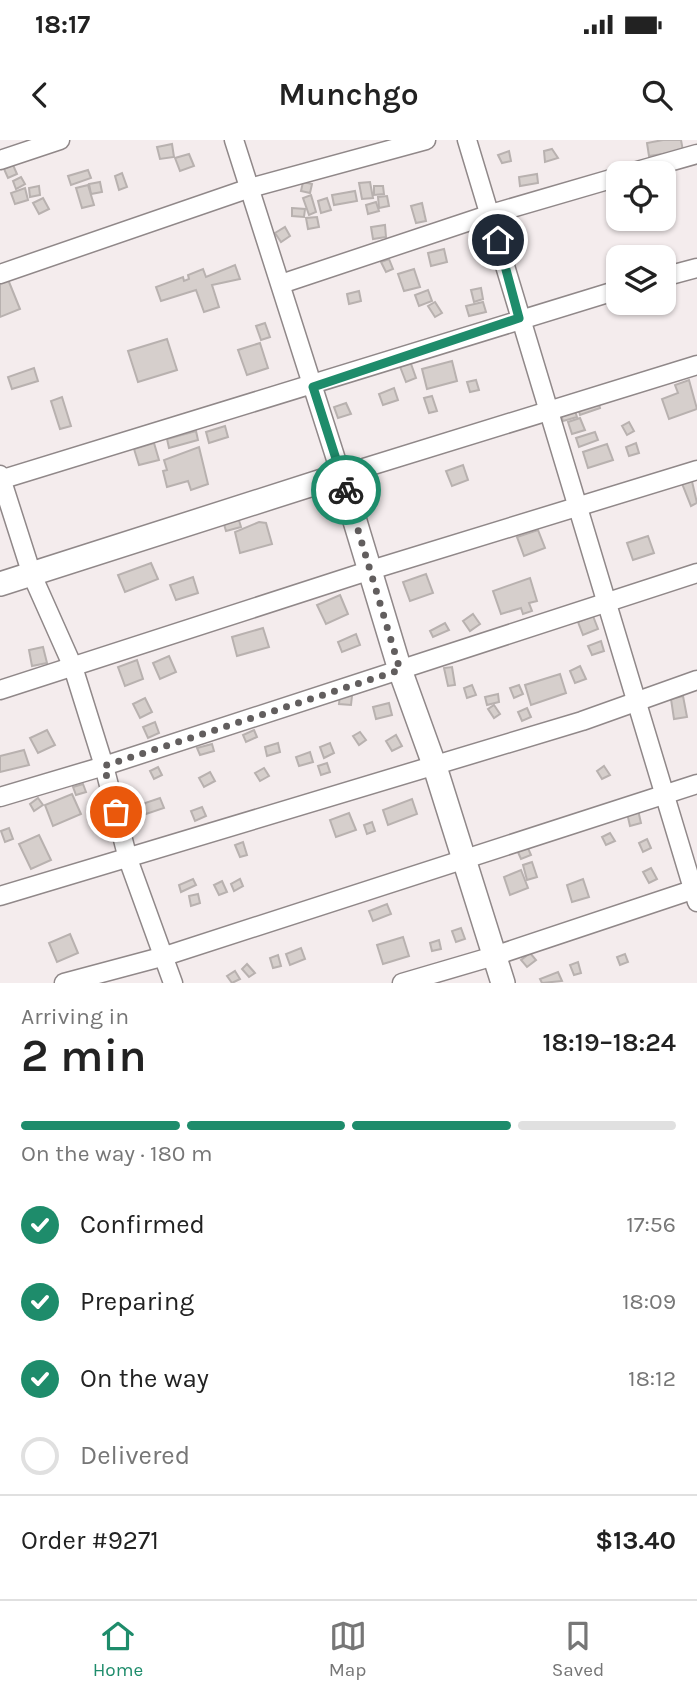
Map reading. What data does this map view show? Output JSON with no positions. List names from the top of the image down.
{
  "page": {
    "status": "18:17",
    "header": "Munchgo",
    "heading": ["2 min", "Arriving in", "18:19–18:24"],
    "panel": ["Order #9271", "$13.40"],
    "bar": "On the way · 180 m",
    "list": [
      ["Confirmed", "17:56"],
      ["Preparing", "18:09"],
      ["On the way", "18:12"],
      "Delivered"
    ],
    "tabs": ["Home", "Map", "Saved"]
  }
}
